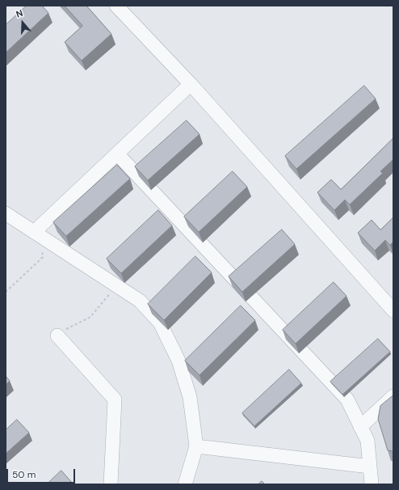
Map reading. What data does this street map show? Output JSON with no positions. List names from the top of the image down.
{
  "scale_bar": "50 m",
  "north": "top"
}
